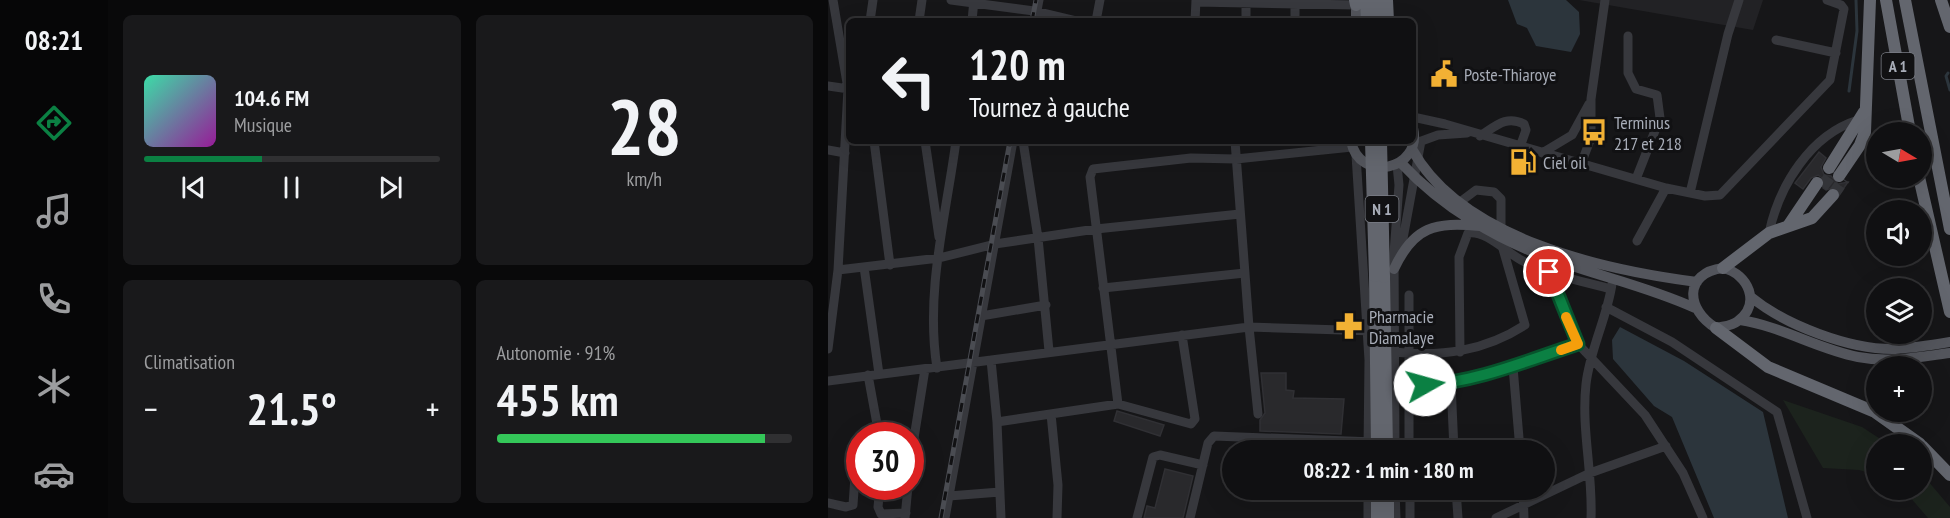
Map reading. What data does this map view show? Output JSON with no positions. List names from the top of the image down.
{
  "streets": {
    "highway": ["A 1", "N 1"]
  },
  "places": {
    "public building": ["Poste-Thiaroye"],
    "bus stop": ["Terminus 217 et 218"],
    "fuel station": ["Ciel oil"],
    "pharmacy": ["Pharmacie Diamalaye"]
  },
  "north": "right",
  "page": {
    "tabs": "08:21",
    "tile": [
      ["28", "km/h"],
      "Climatisation",
      ["Autonomie · 91%", "455 km"]
    ],
    "turn": ["120 m", "Tournez à gauche"],
    "song": ["104.6 FM", "Musique"],
    "map_buttons": ["+", "−"],
    "heat": ["−", "21.5°", "+"],
    "limit": "30",
    "trip": "08:22 · 1 min · 180 m"
  }
}
